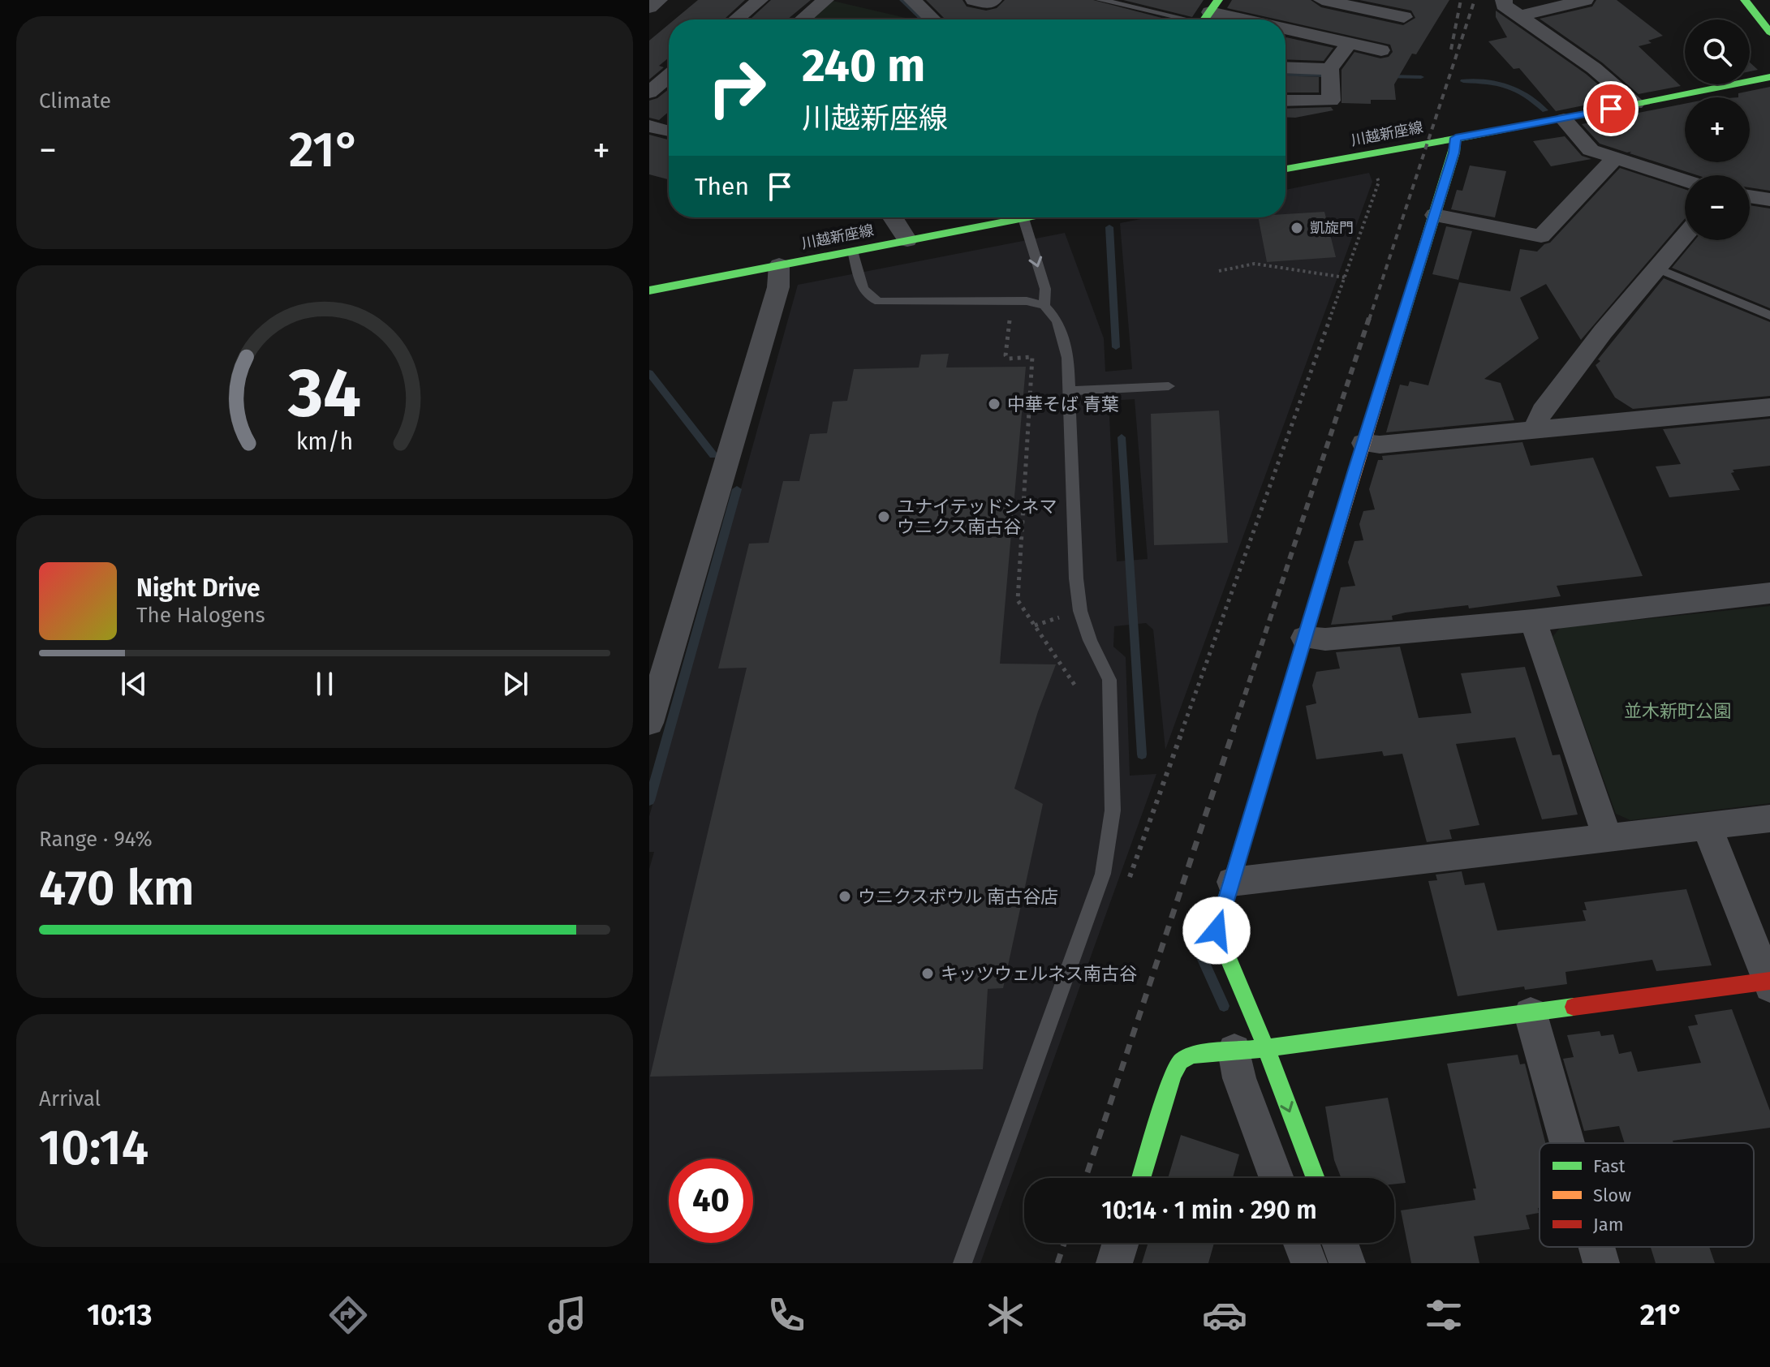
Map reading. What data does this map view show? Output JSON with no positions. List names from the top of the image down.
{
  "streets": {
    "street": ["川越新座線"]
  },
  "parks": ["並木新町公園"],
  "places": [
    "凱旋門",
    "中華そば 青葉",
    "ユナイテッドシネマ ウニクス南古谷",
    "ウニクスボウル 南古谷店",
    "キッツウェルネス南古谷"
  ],
  "legend": ["Fast", "Slow", "Jam"],
  "page": {
    "tile": [
      "Climate",
      ["Range · 94%", "470 km"],
      ["Arrival", "10:14"]
    ],
    "map_buttons": ["+", "−"],
    "turn": ["240 m", "川越新座線"],
    "heat": ["−", "21°", "+"],
    "then": "Then",
    "song": ["Night Drive", "The Halogens"],
    "limit": "40",
    "trip": "10:14 · 1 min · 290 m",
    "tabs": ["10:13", "21°"],
    "gauge": ["34", "km/h"]
  }
}
